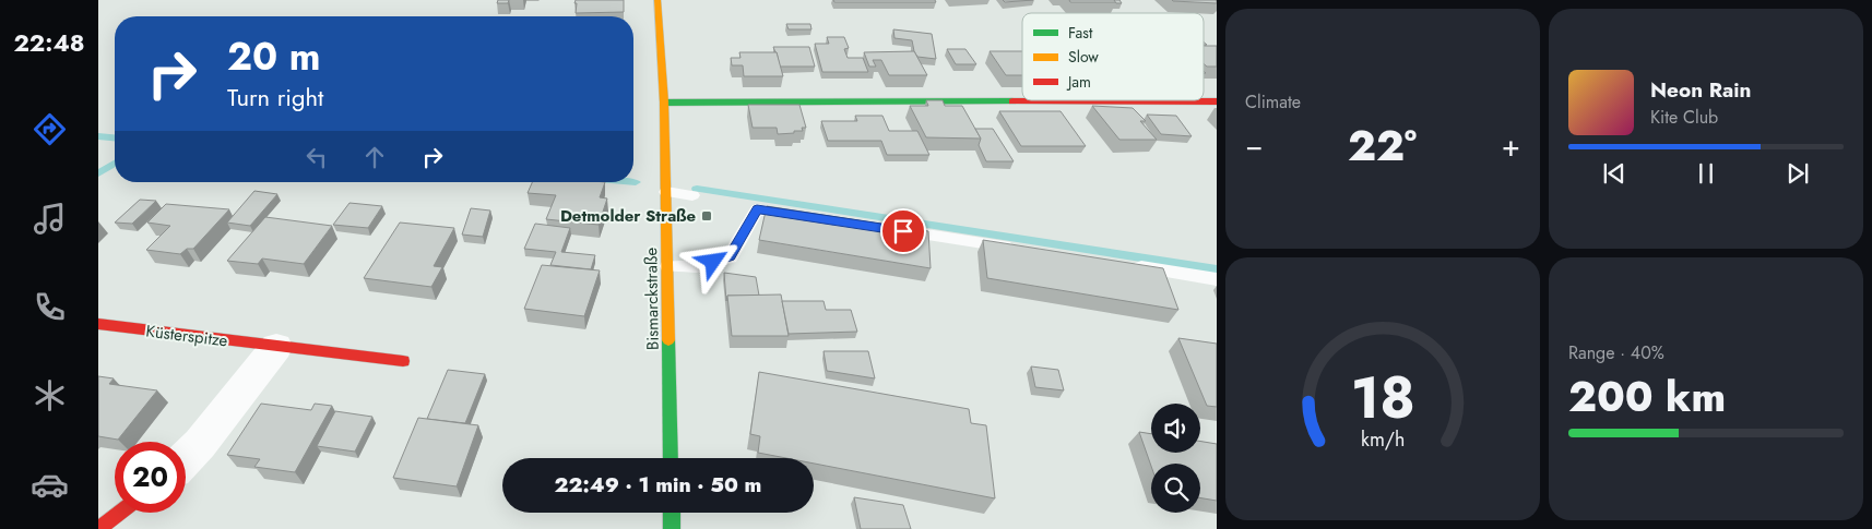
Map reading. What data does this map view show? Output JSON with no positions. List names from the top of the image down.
{
  "streets": {
    "street": ["Bismarckstraße", "Küsterspitze"]
  },
  "places": {
    "transit": ["Detmolder Straße"]
  },
  "legend": ["Fast", "Slow", "Jam"],
  "page": {
    "tabs": "22:48",
    "tile": [
      "Climate",
      ["Range · 40%", "200 km"]
    ],
    "turn": ["20 m", "Turn right"],
    "song": ["Neon Rain", "Kite Club"],
    "heat": ["−", "22°", "+"],
    "limit": "20",
    "trip": "22:49 · 1 min · 50 m",
    "gauge": ["18", "km/h"]
  }
}
